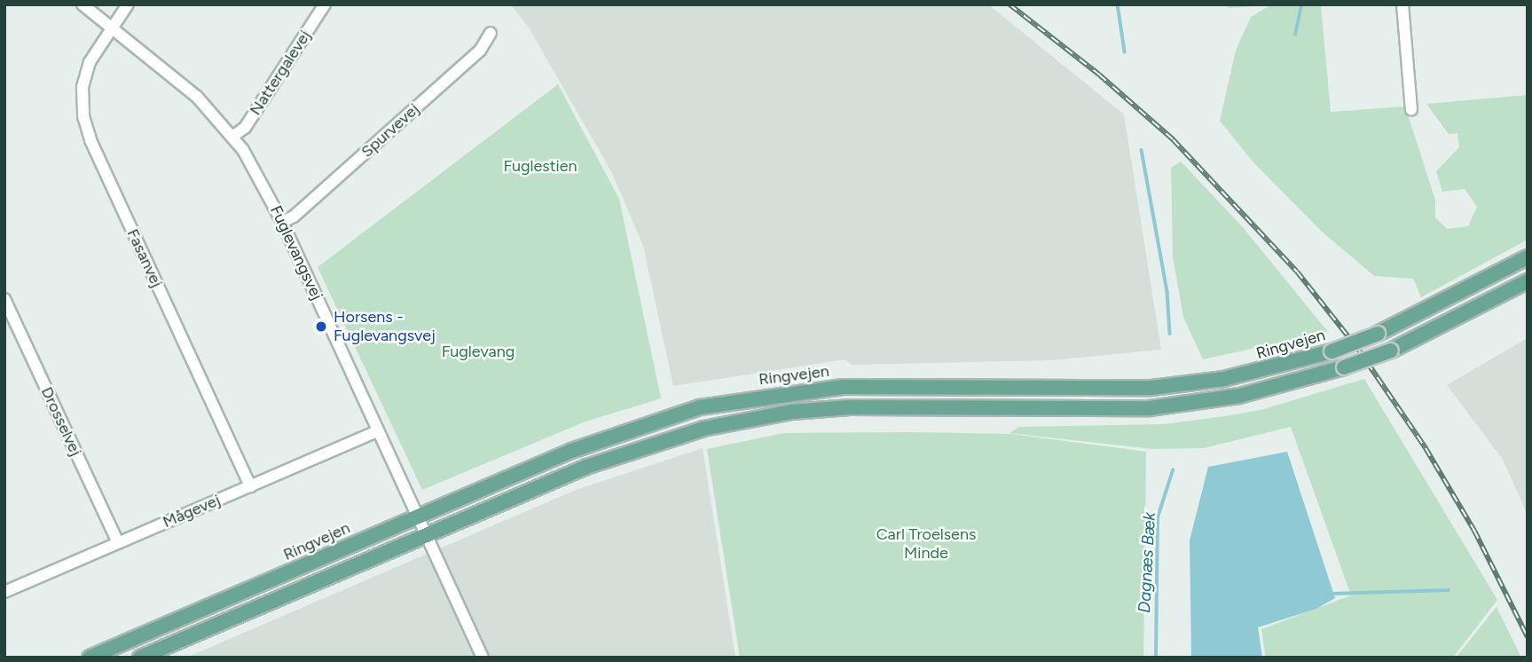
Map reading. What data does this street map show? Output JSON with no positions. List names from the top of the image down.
{
  "streets": {
    "main road": ["Ringvejen"],
    "street": [
      "Nattergalevej",
      "Spurvevej",
      "Fuglevangsvej",
      "Fasanvej",
      "Drosselvej",
      "Mågevej"
    ]
  },
  "crossings": [
    ["Nattergalevej", "Fuglevangsvej"],
    ["Spurvevej", "Fuglevangsvej"],
    ["Fuglevangsvej", "Fasanvej"],
    ["Fuglevangsvej", "Ringvejen"],
    ["Fuglevangsvej", "Mågevej"],
    ["Fasanvej", "Mågevej"],
    ["Drosselvej", "Mågevej"]
  ],
  "water": ["Dagnæs Bæk"],
  "parks": ["Fuglestien", "Fuglevang", "Carl Troelsens Minde"],
  "places": ["Horsens - Fuglevangsvej"]
}
